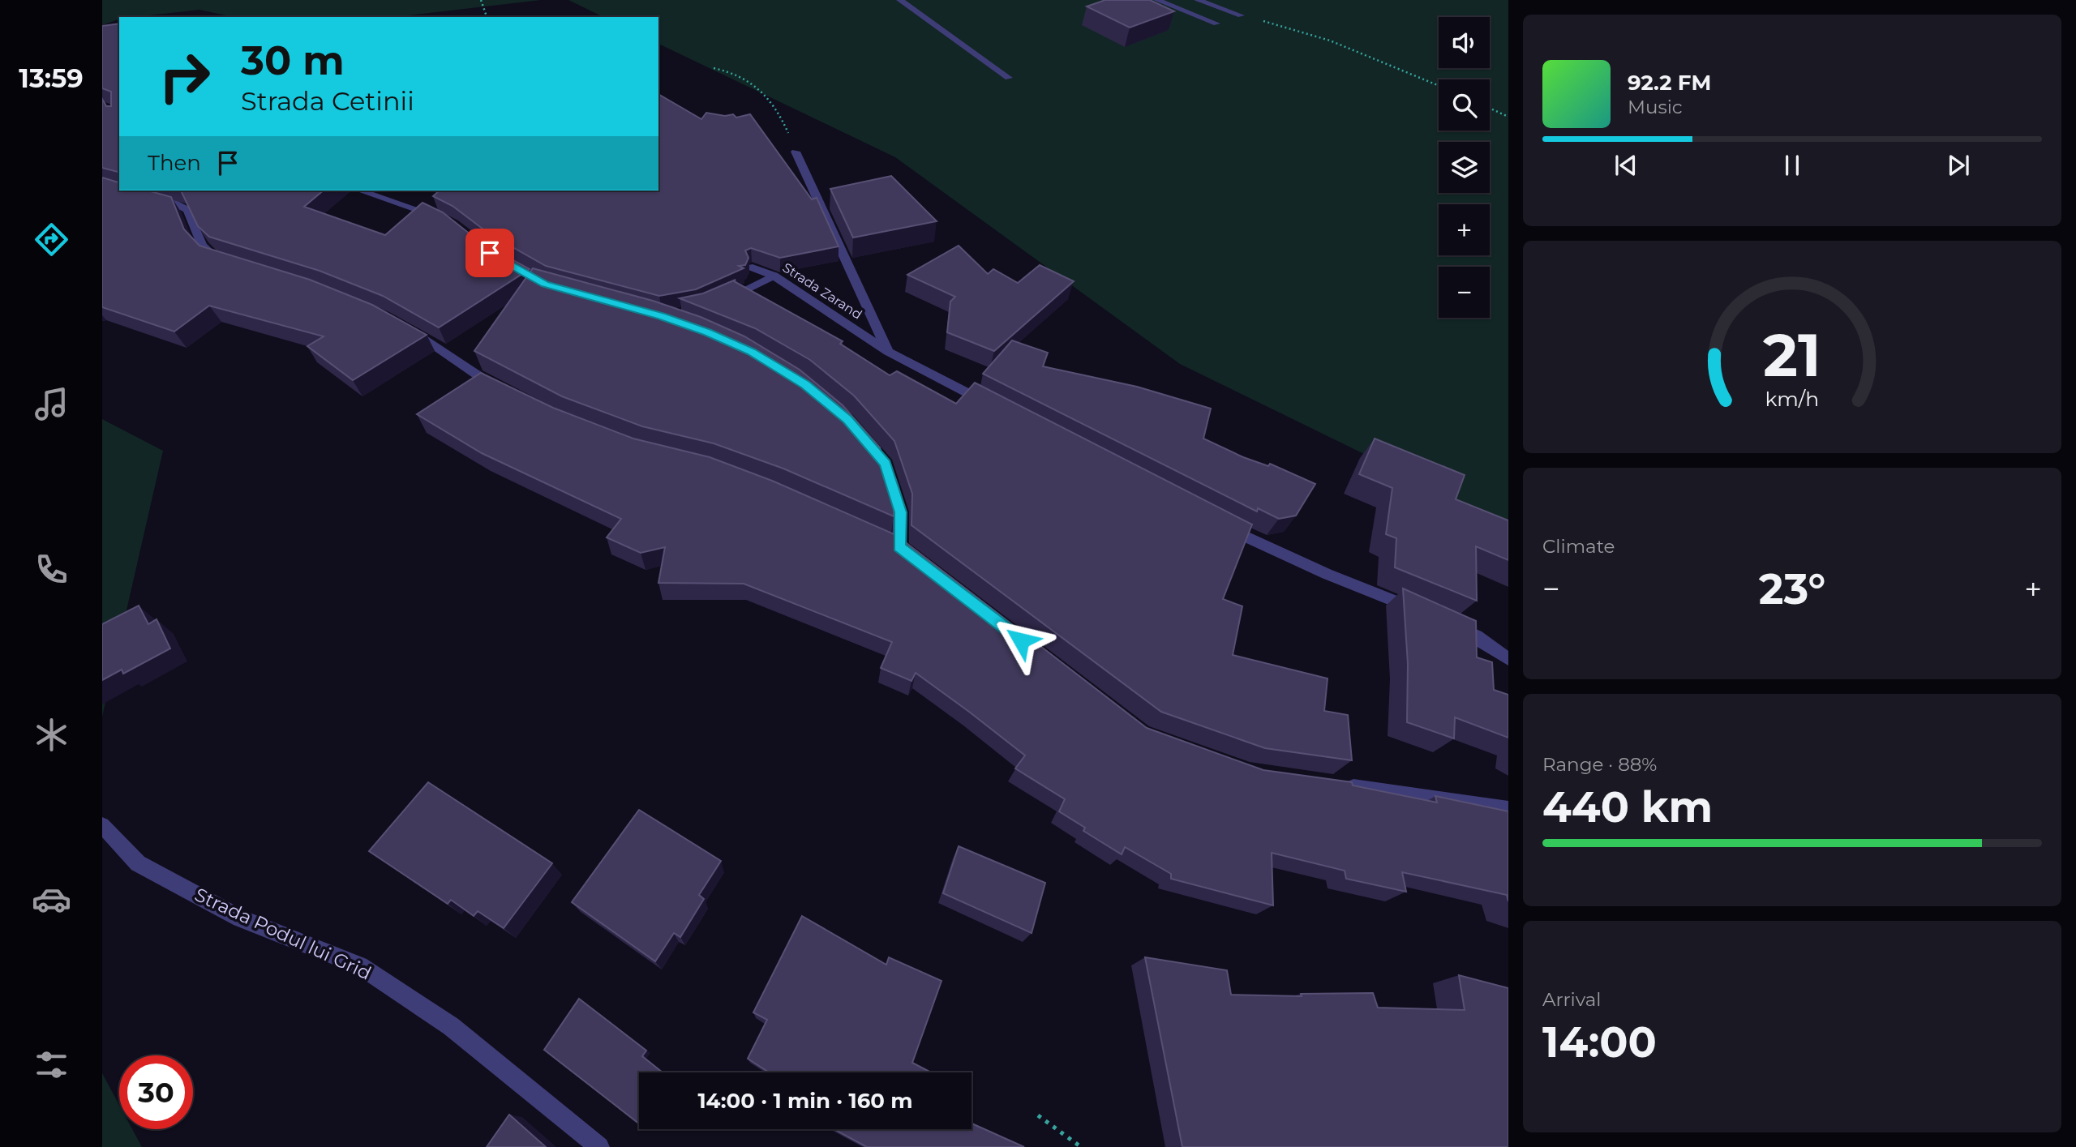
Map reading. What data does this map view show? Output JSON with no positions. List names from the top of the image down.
{
  "streets": {
    "street": ["Strada Zarand", "Strada Podul lui Grid"]
  },
  "page": {
    "tabs": "13:59",
    "map_buttons": ["+", "−"],
    "turn": ["30 m", "Strada Cetinii"],
    "song": ["92.2 FM", "Music"],
    "then": "Then",
    "tile": [
      "Climate",
      ["Range · 88%", "440 km"],
      ["Arrival", "14:00"]
    ],
    "heat": ["−", "23°", "+"],
    "limit": "30",
    "trip": "14:00 · 1 min · 160 m",
    "gauge": ["21", "km/h"]
  }
}
